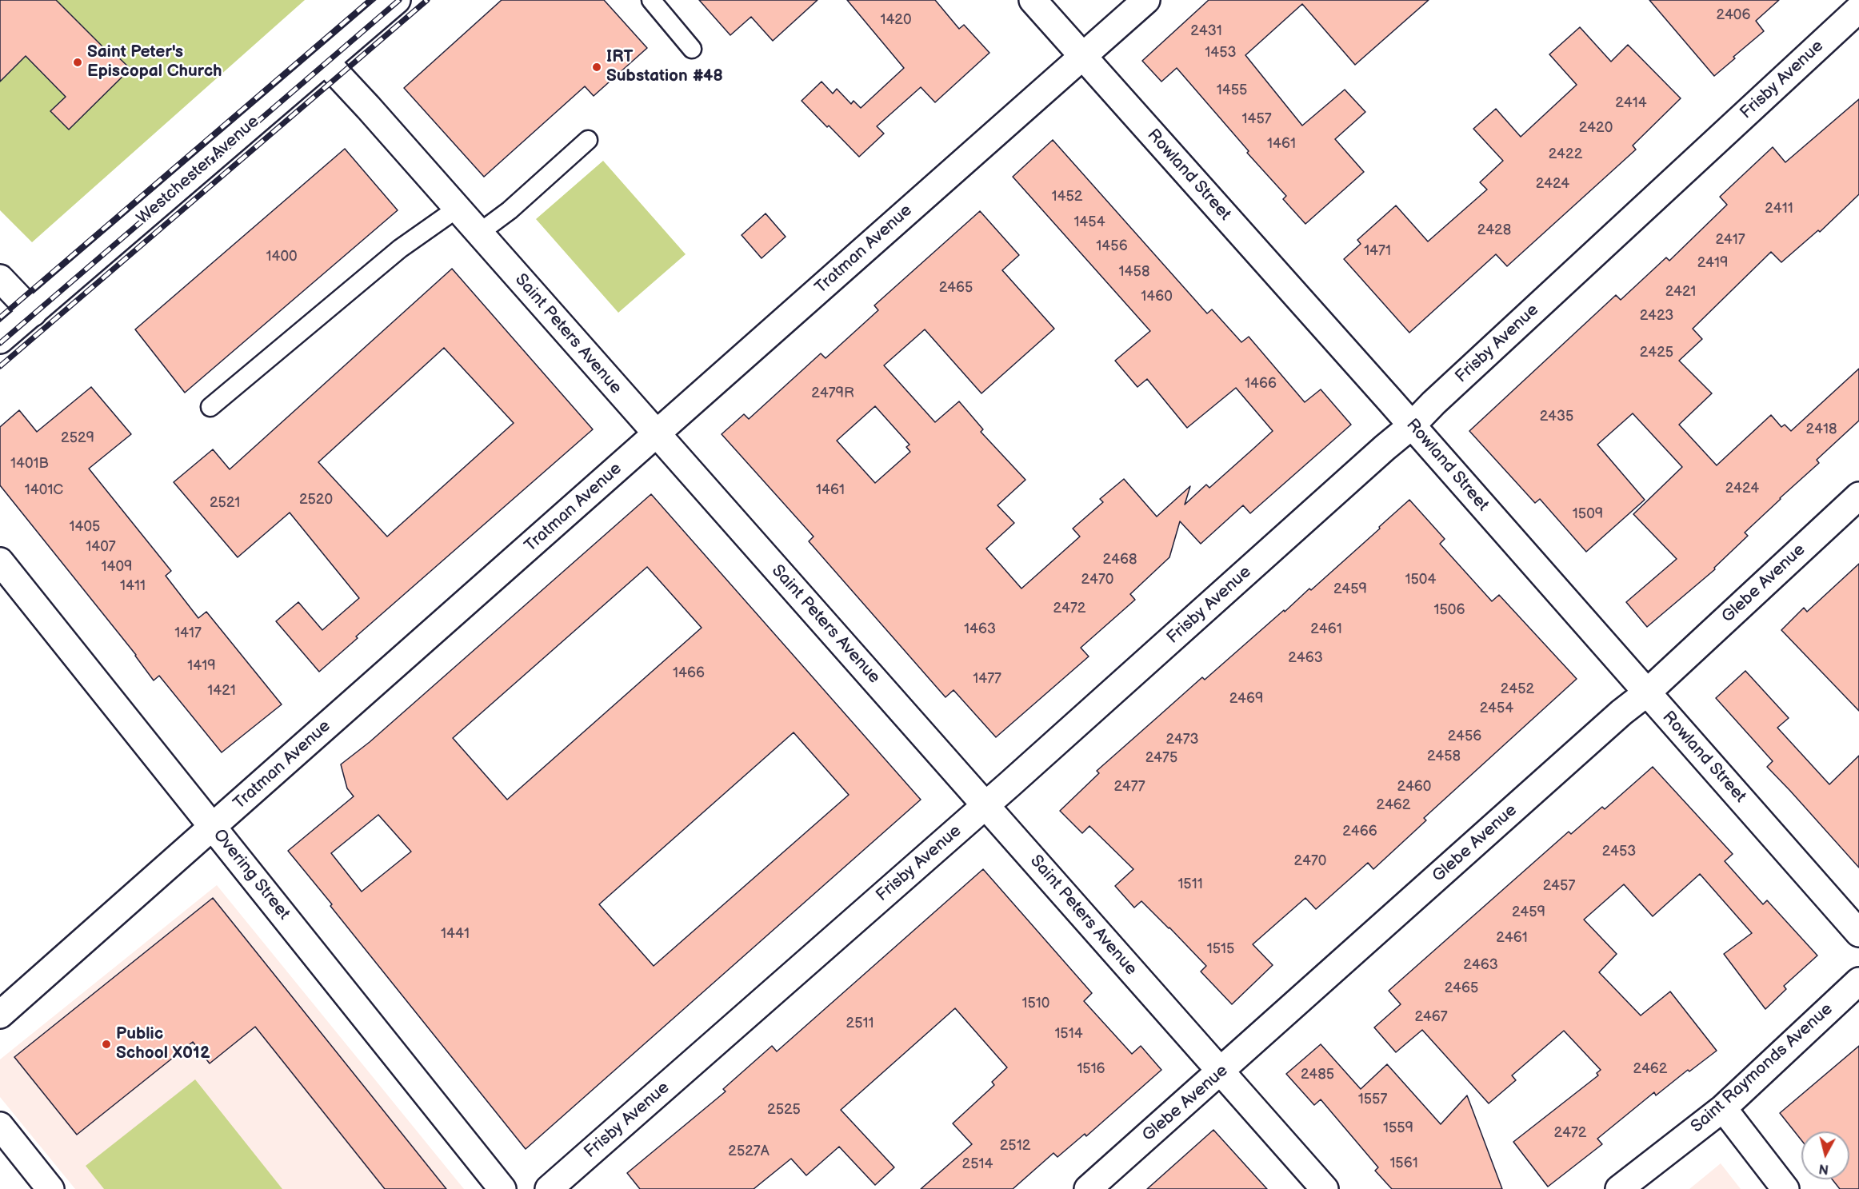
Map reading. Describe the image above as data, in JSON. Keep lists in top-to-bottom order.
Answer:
{
  "streets": {
    "street": [
      "Frisby Avenue",
      "Westchester Avenue",
      "Rowland Street",
      "Tratman Avenue",
      "Saint Peters Avenue",
      "Glebe Avenue",
      "Overing Street",
      "Saint Raymonds Avenue"
    ]
  },
  "crossings": [
    ["Frisby Avenue", "Rowland Street"],
    ["Frisby Avenue", "Saint Peters Avenue"],
    ["Westchester Avenue", "Saint Peters Avenue"],
    ["Rowland Street", "Tratman Avenue"],
    ["Rowland Street", "Glebe Avenue"],
    ["Tratman Avenue", "Saint Peters Avenue"],
    ["Tratman Avenue", "Overing Street"],
    ["Saint Peters Avenue", "Glebe Avenue"]
  ],
  "places": ["Saint Peter's Episcopal Church", "IRT Substation #48", "Public School X012"],
  "house_numbers": [
    "2406",
    "1420",
    "2431",
    "1453",
    "1455",
    "2414",
    "1457",
    "2420",
    "1461",
    "2422",
    "2424",
    "1452",
    "2411",
    "1454",
    "2428",
    "2417",
    "1456",
    "1471",
    "1400",
    "2419",
    "1458",
    "2465",
    "2421",
    "1460",
    "2423",
    "2425",
    "1466",
    "2479R",
    "2435",
    "2418",
    "2529",
    "1401B",
    "2424",
    "1401C",
    "1461",
    "2520",
    "2521",
    "1509",
    "1405",
    "1407",
    "2468",
    "1409",
    "2470",
    "1504",
    "1411",
    "2459",
    "2472",
    "1506",
    "1463",
    "2461",
    "1417",
    "2463",
    "1419",
    "1466",
    "1477",
    "2452",
    "1421",
    "2469",
    "2454",
    "2456",
    "2473",
    "2458",
    "2475",
    "2477",
    "2460",
    "2462",
    "2466",
    "2453",
    "2470",
    "1511",
    "2457",
    "2459",
    "1441",
    "2461",
    "1515",
    "2463",
    "2465",
    "1510",
    "2467",
    "2511",
    "1514",
    "1516",
    "2462",
    "2485",
    "1557",
    "2525",
    "1559",
    "2472",
    "2512",
    "2527A",
    "1561",
    "2514"
  ],
  "north": "bottom"
}
